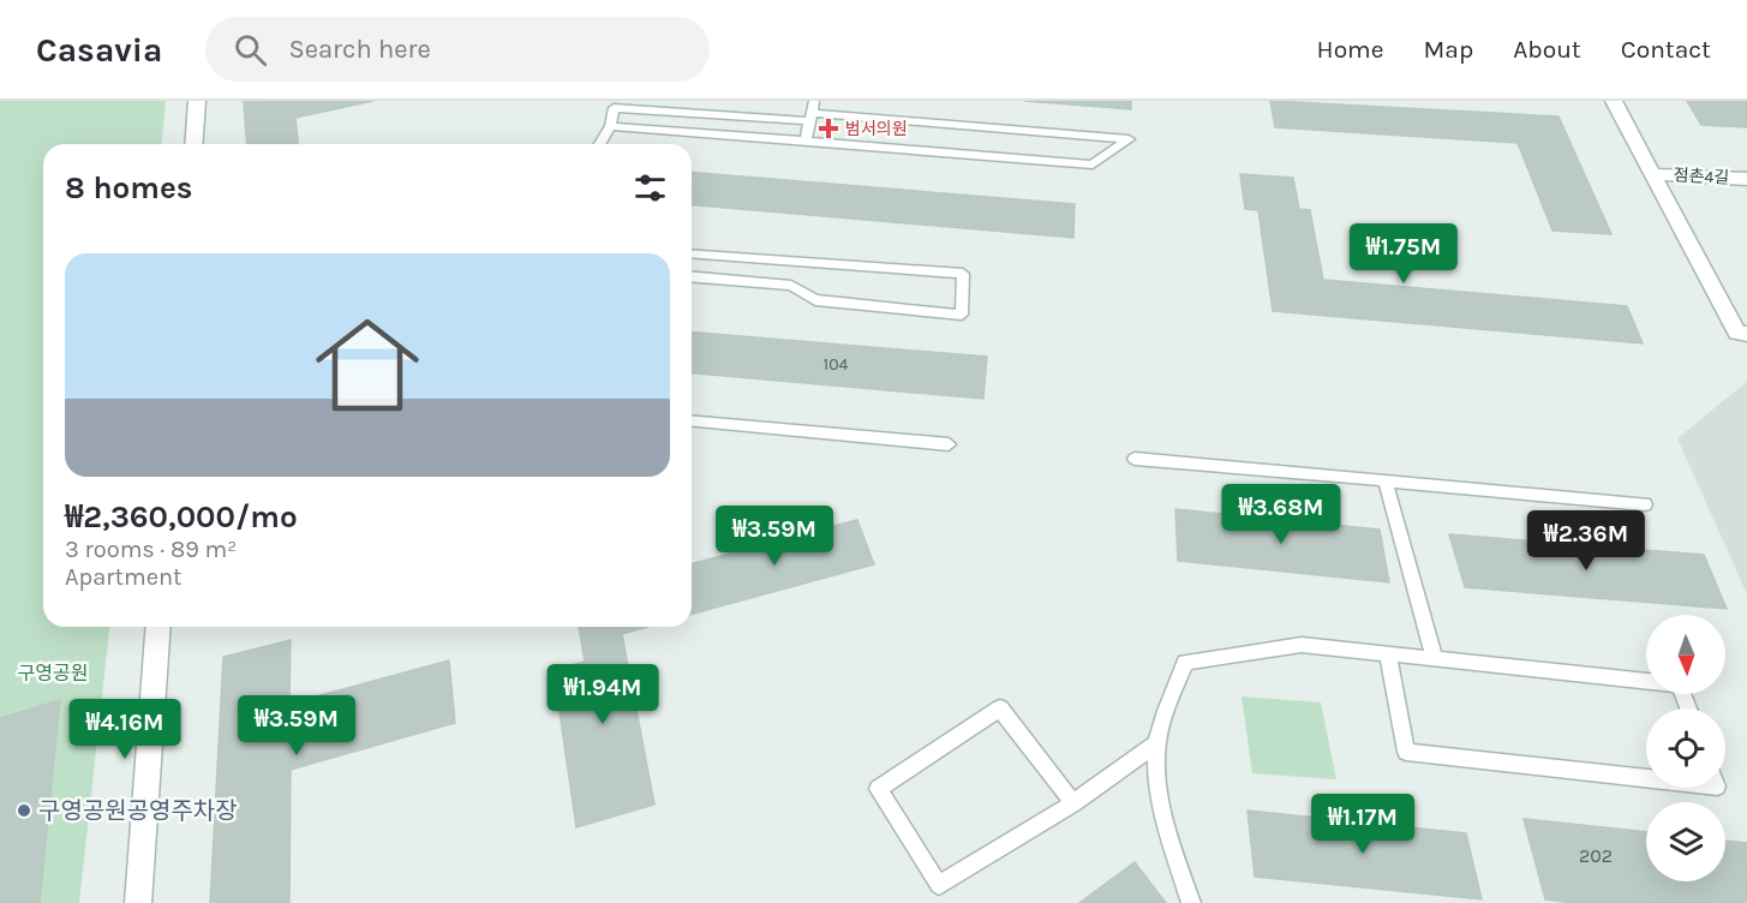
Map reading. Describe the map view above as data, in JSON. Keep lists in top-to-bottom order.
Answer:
{
  "streets": {
    "street": ["점촌4길"]
  },
  "parks": ["구영공원"],
  "places": {
    "health": ["범서의원"],
    "other": ["구영공원공영주차장"]
  },
  "house_numbers": ["104", "202"],
  "north": "bottom",
  "page": {
    "header": "Casavia",
    "search": "Search here",
    "nav": [
      "Home",
      "Map",
      "About",
      "Contact"
    ],
    "heading": "8 homes",
    "price": [
      "₩1.75M",
      "₩3.68M",
      "₩3.59M",
      "₩2.36M",
      "₩1.94M",
      "₩3.59M",
      "₩4.16M",
      "₩1.17M"
    ],
    "list": [
      {
        "name": "₩2,360,000/mo",
        "note": "3 rooms · 89 m² · Apartment"
      }
    ]
  }
}
